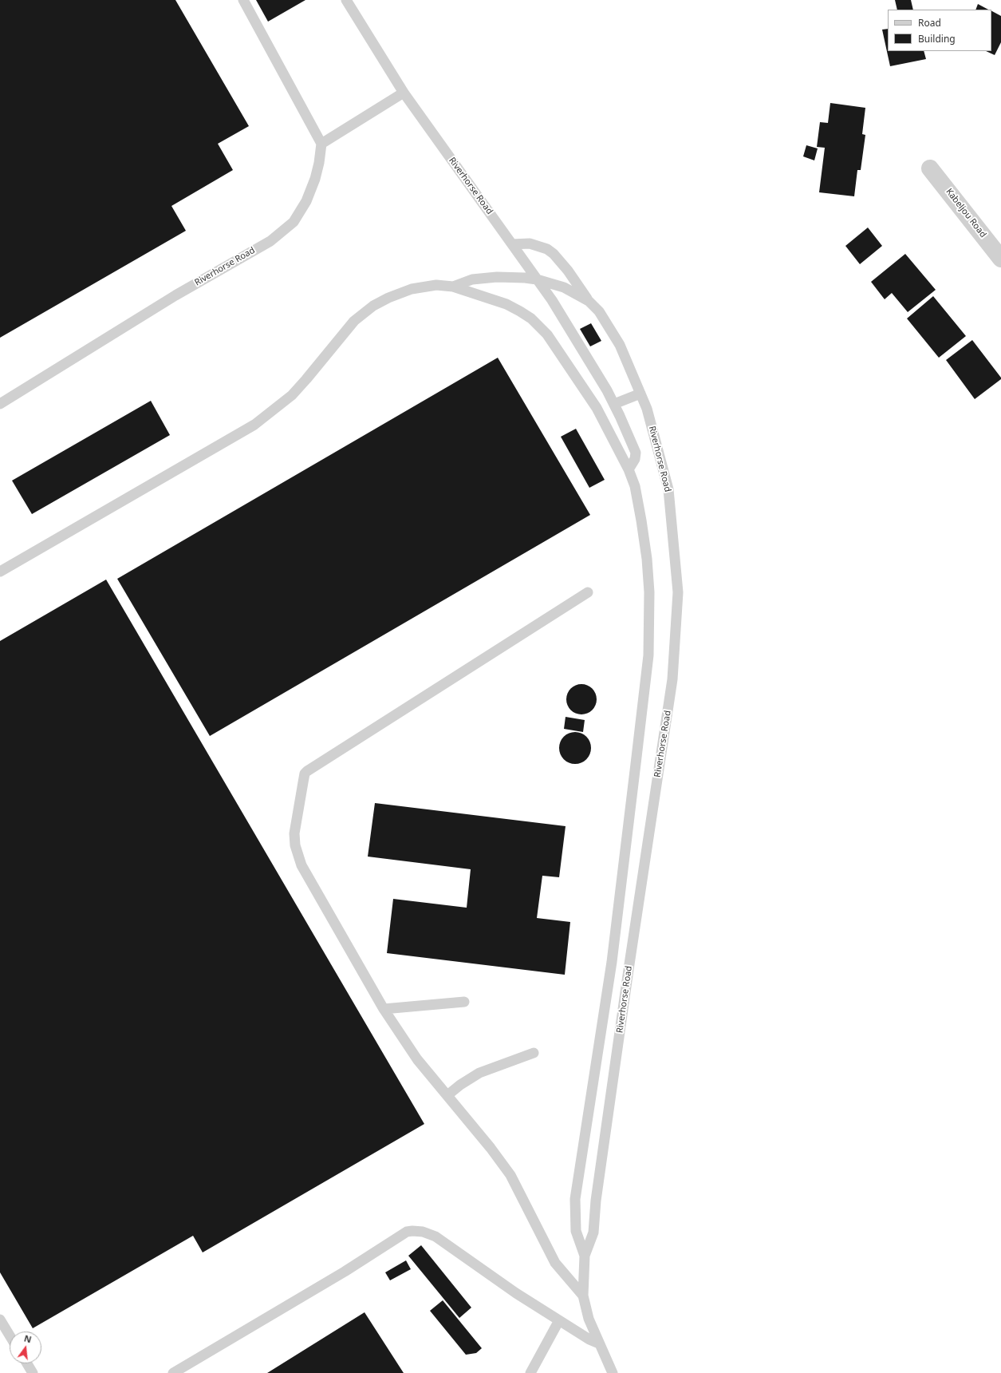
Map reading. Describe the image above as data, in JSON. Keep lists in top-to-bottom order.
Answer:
{
  "streets": {
    "street": ["Kabeljou Road"],
    "lane": ["Riverhorse Road"]
  },
  "legend": ["Road", "Building"],
  "north": "top"
}
